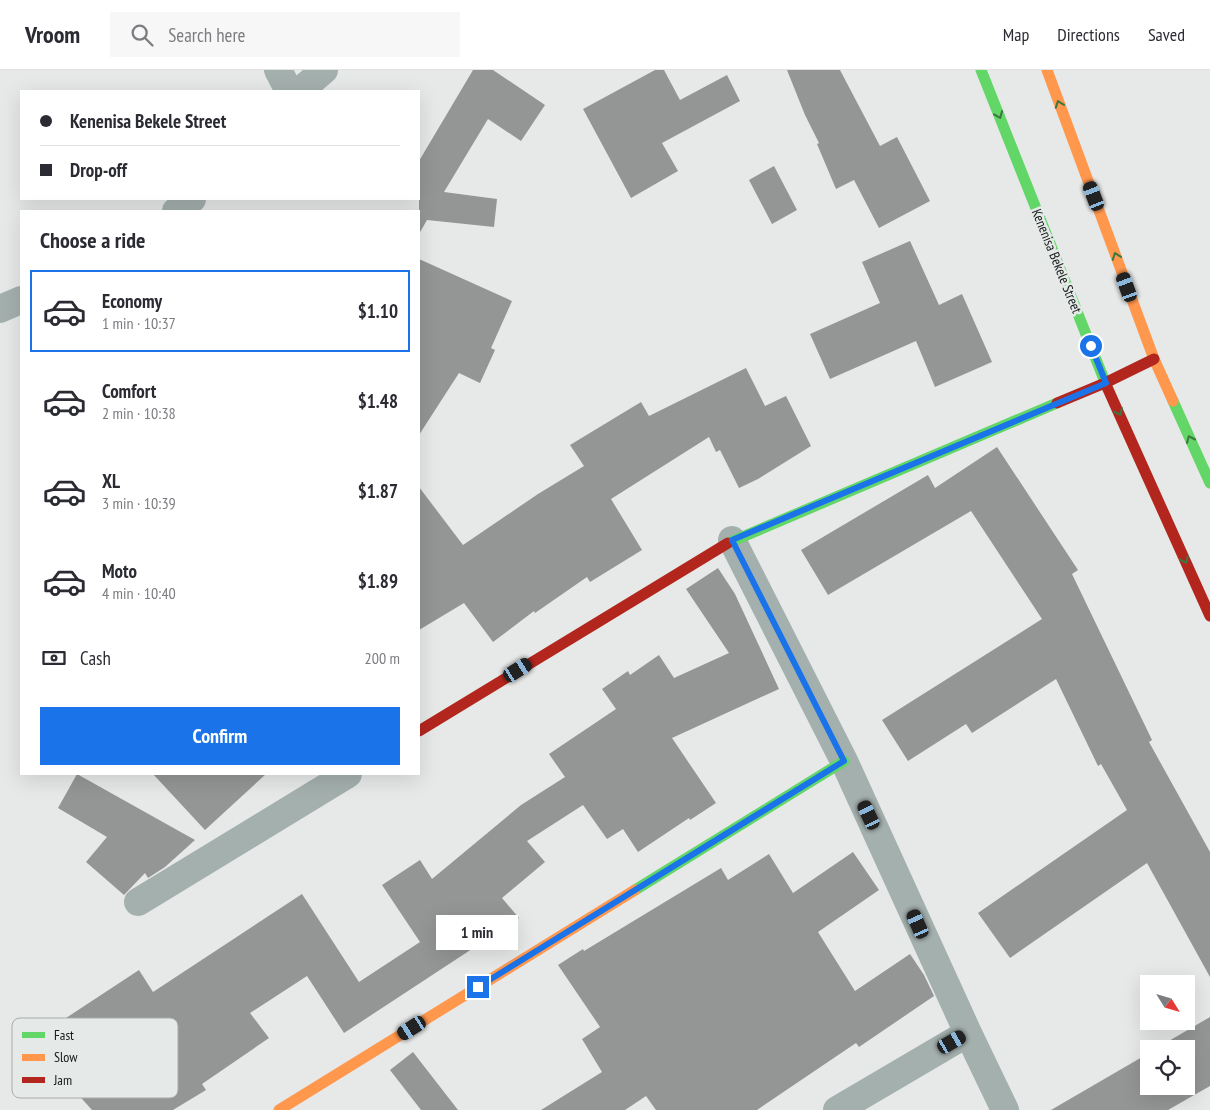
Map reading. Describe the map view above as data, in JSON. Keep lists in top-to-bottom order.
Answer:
{
  "streets": {
    "street": ["Kenenisa Bekele Street"]
  },
  "legend": ["Fast", "Slow", "Jam"],
  "north": "bottom right",
  "page": {
    "header": "Vroom",
    "search": "Search here",
    "nav": ["Map", "Directions", "Saved"],
    "banner": ["Kenenisa Bekele Street", "Drop-off"],
    "heading": "Choose a ride",
    "list": [
      {
        "name": "Economy",
        "note": "1 min · 10:37",
        "value": "$1.10"
      },
      {
        "name": "Comfort",
        "note": "2 min · 10:38",
        "value": "$1.48"
      },
      {
        "name": "XL",
        "note": "3 min · 10:39",
        "value": "$1.87"
      },
      {
        "name": "Moto",
        "note": "4 min · 10:40",
        "value": "$1.89"
      }
    ],
    "pay": ["Cash", "200 m"],
    "buttons": "Confirm",
    "bubble": "1 min"
  }
}
